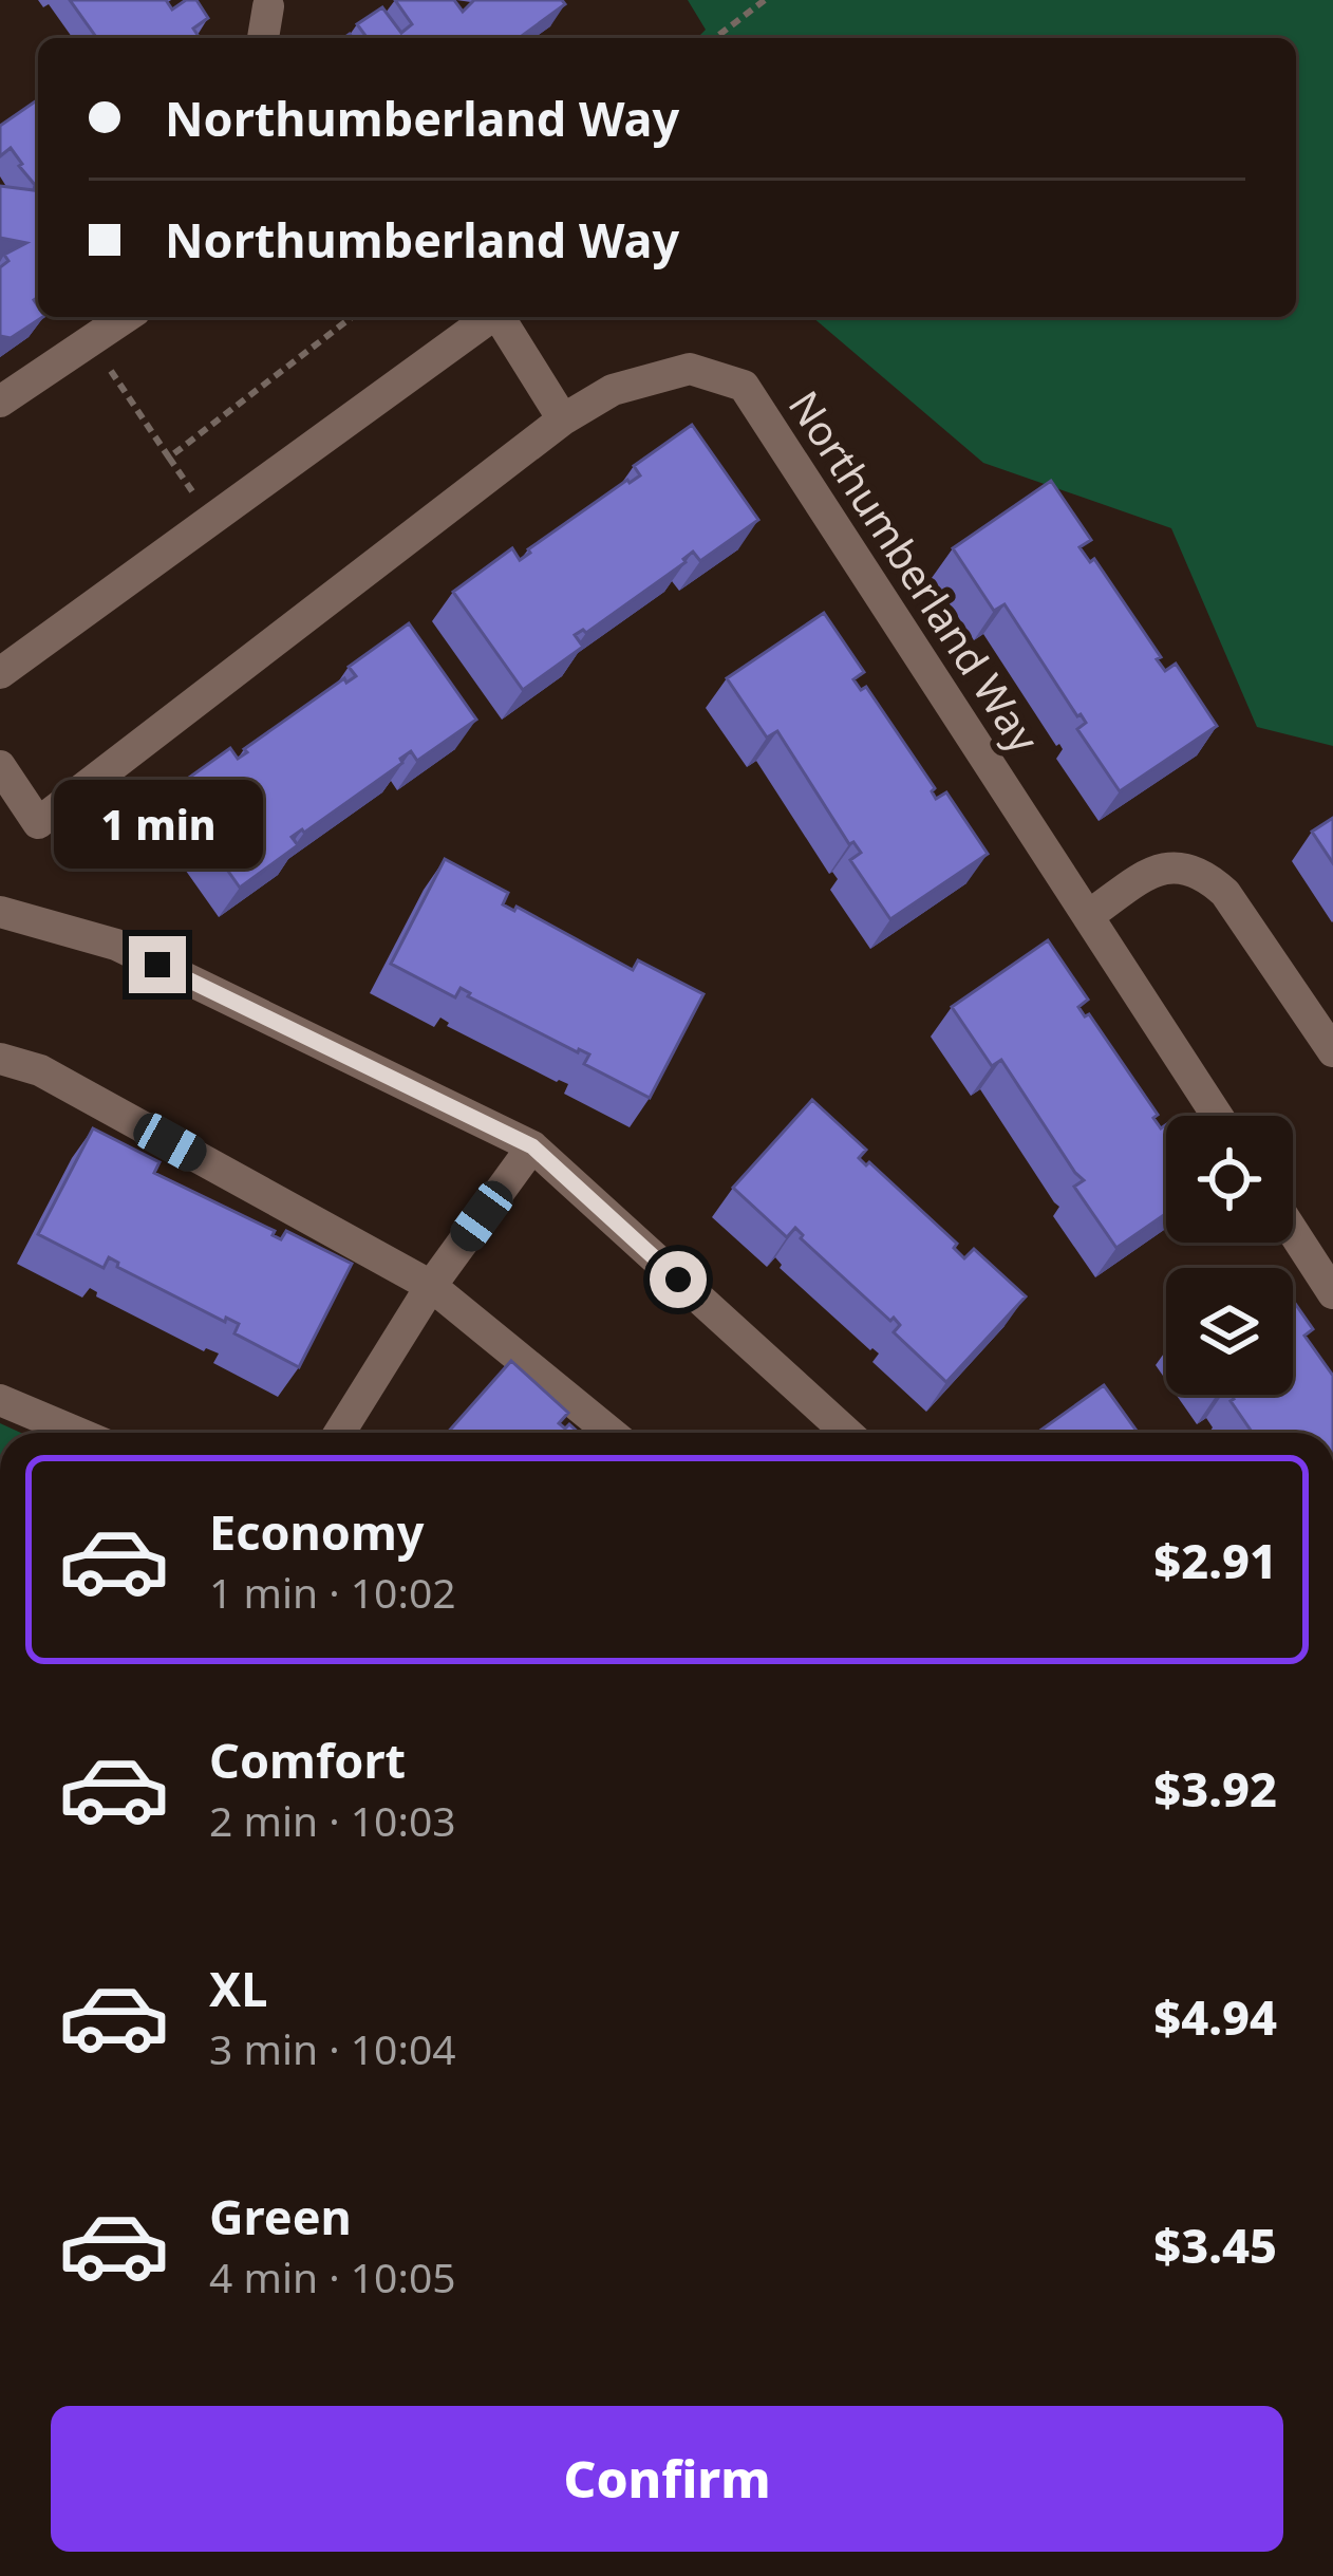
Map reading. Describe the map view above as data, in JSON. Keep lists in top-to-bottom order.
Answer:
{
  "streets": {
    "street": ["Northumberland Way"]
  },
  "page": {
    "banner": ["Northumberland Way", "Northumberland Way"],
    "bubble": "1 min",
    "list": [
      {
        "name": "Economy",
        "note": "1 min · 10:02",
        "value": "$2.91"
      },
      {
        "name": "Comfort",
        "note": "2 min · 10:03",
        "value": "$3.92"
      },
      {
        "name": "XL",
        "note": "3 min · 10:04",
        "value": "$4.94"
      },
      {
        "name": "Green",
        "note": "4 min · 10:05",
        "value": "$3.45"
      }
    ],
    "buttons": "Confirm"
  }
}
